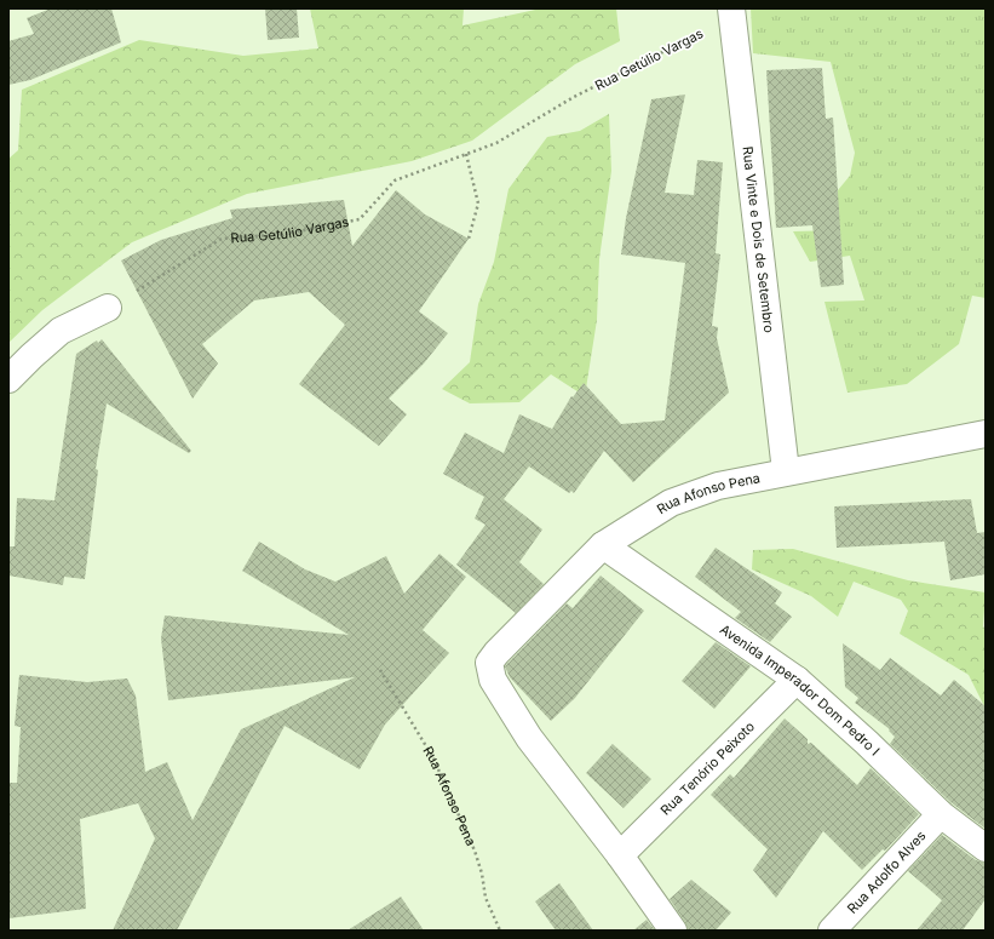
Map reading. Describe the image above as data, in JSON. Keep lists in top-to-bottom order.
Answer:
{
  "streets": {
    "street": [
      "Rua Vinte e Dois de Setembro",
      "Rua Afonso Pena",
      "Avenida Imperador Dom Pedro I",
      "Rua Tenório Peixoto",
      "Rua Adolfo Alves"
    ],
    "path": ["Rua Getúlio Vargas"]
  },
  "crossings": [
    ["Rua Getúlio Vargas", "Rua Vinte e Dois de Setembro"],
    ["Rua Vinte e Dois de Setembro", "Rua Afonso Pena"],
    ["Rua Afonso Pena", "Avenida Imperador Dom Pedro I"],
    ["Rua Afonso Pena", "Rua Tenório Peixoto"],
    ["Avenida Imperador Dom Pedro I", "Rua Tenório Peixoto"],
    ["Avenida Imperador Dom Pedro I", "Rua Adolfo Alves"]
  ]
}
